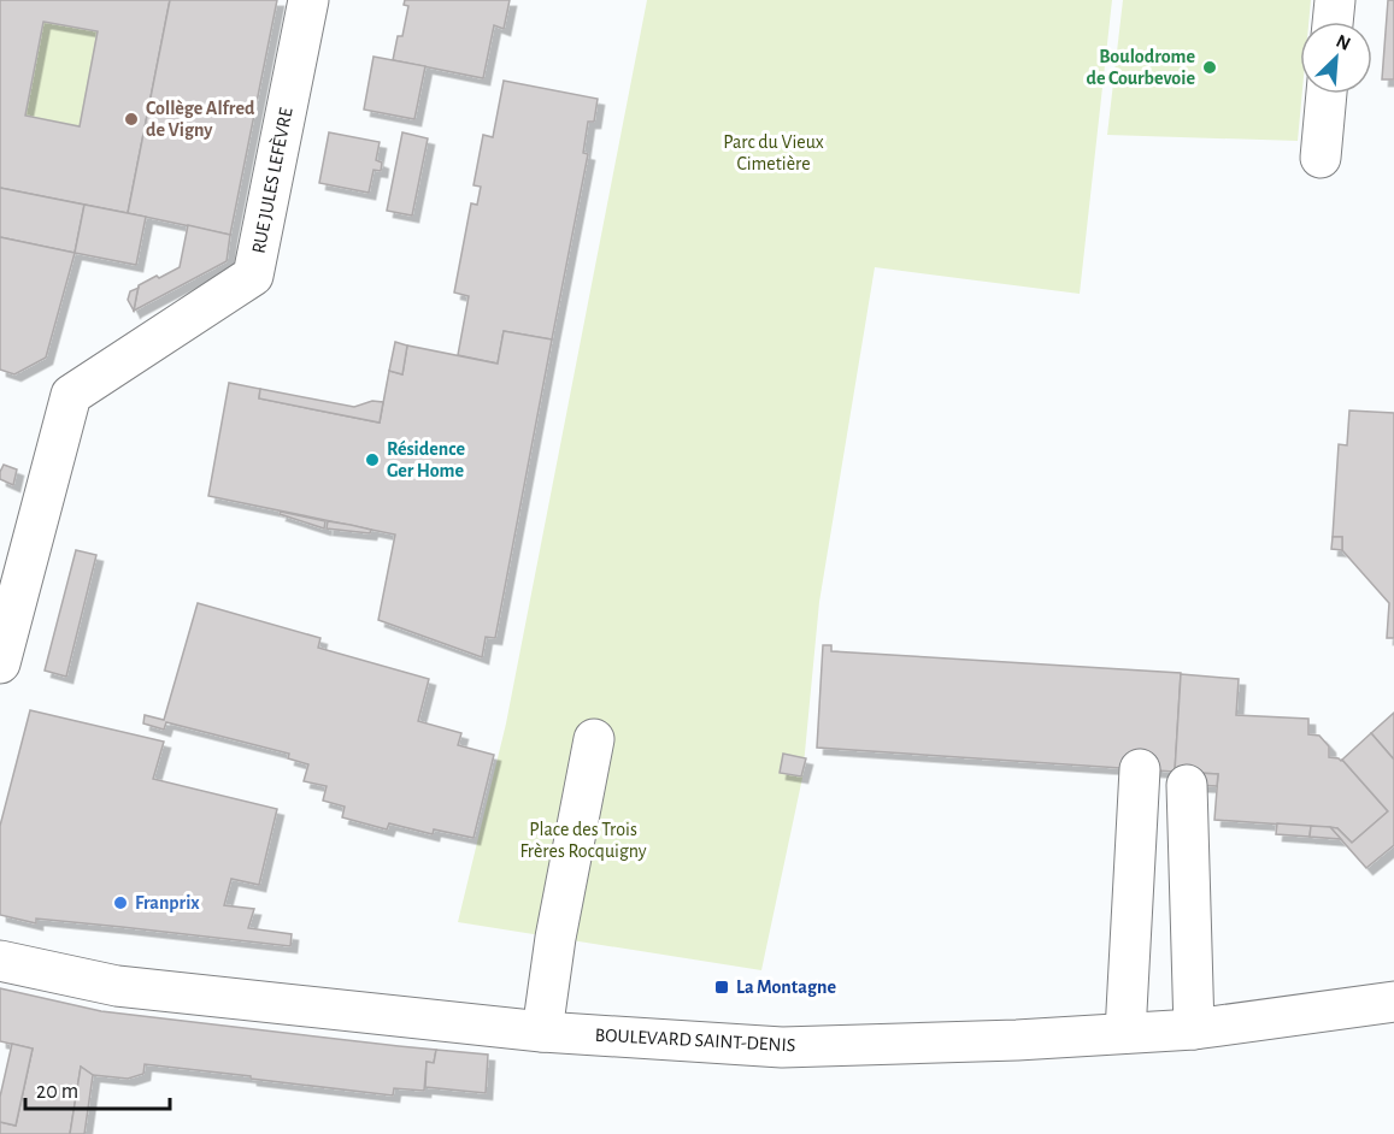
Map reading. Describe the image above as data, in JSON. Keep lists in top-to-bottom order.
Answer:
{
  "streets": {
    "main road": ["RUE JULES LEFÈVRE", "BOULEVARD SAINT-DENIS"]
  },
  "parks": ["Parc du Vieux Cimetière", "Place des Trois Frères Rocquigny"],
  "places": {
    "other": [
      "Boulodrome de Courbevoie",
      "Collège Alfred de Vigny",
      "Résidence Ger Home",
      "Franprix"
    ],
    "transit": ["La Montagne"]
  },
  "scale_bar": "20 m",
  "north": "top right"
}
